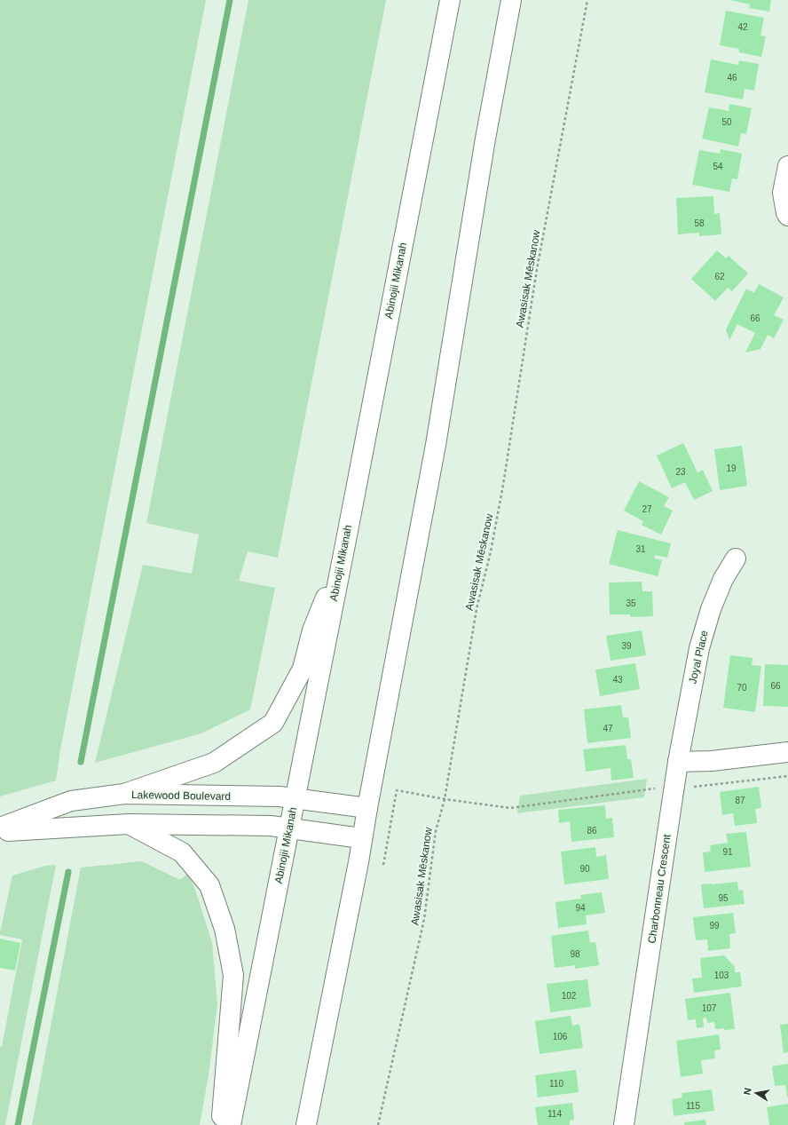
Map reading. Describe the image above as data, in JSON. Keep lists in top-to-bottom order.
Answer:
{
  "streets": {
    "main road": [
      "Abinojii Mikanah",
      "Joyal Place",
      "Lakewood Boulevard",
      "Charbonneau Crescent"
    ],
    "path": ["Awasisak Mēskanow"]
  },
  "crossings": [
    ["Abinojii Mikanah", "Lakewood Boulevard"],
    ["Joyal Place", "Charbonneau Crescent"]
  ],
  "house_numbers": [
    "42",
    "46",
    "50",
    "54",
    "58",
    "62",
    "66",
    "19",
    "23",
    "27",
    "31",
    "35",
    "39",
    "43",
    "66",
    "70",
    "47",
    "87",
    "86",
    "91",
    "90",
    "95",
    "94",
    "99",
    "98",
    "103",
    "102",
    "107",
    "106",
    "110",
    "115",
    "114"
  ],
  "north": "left"
}
